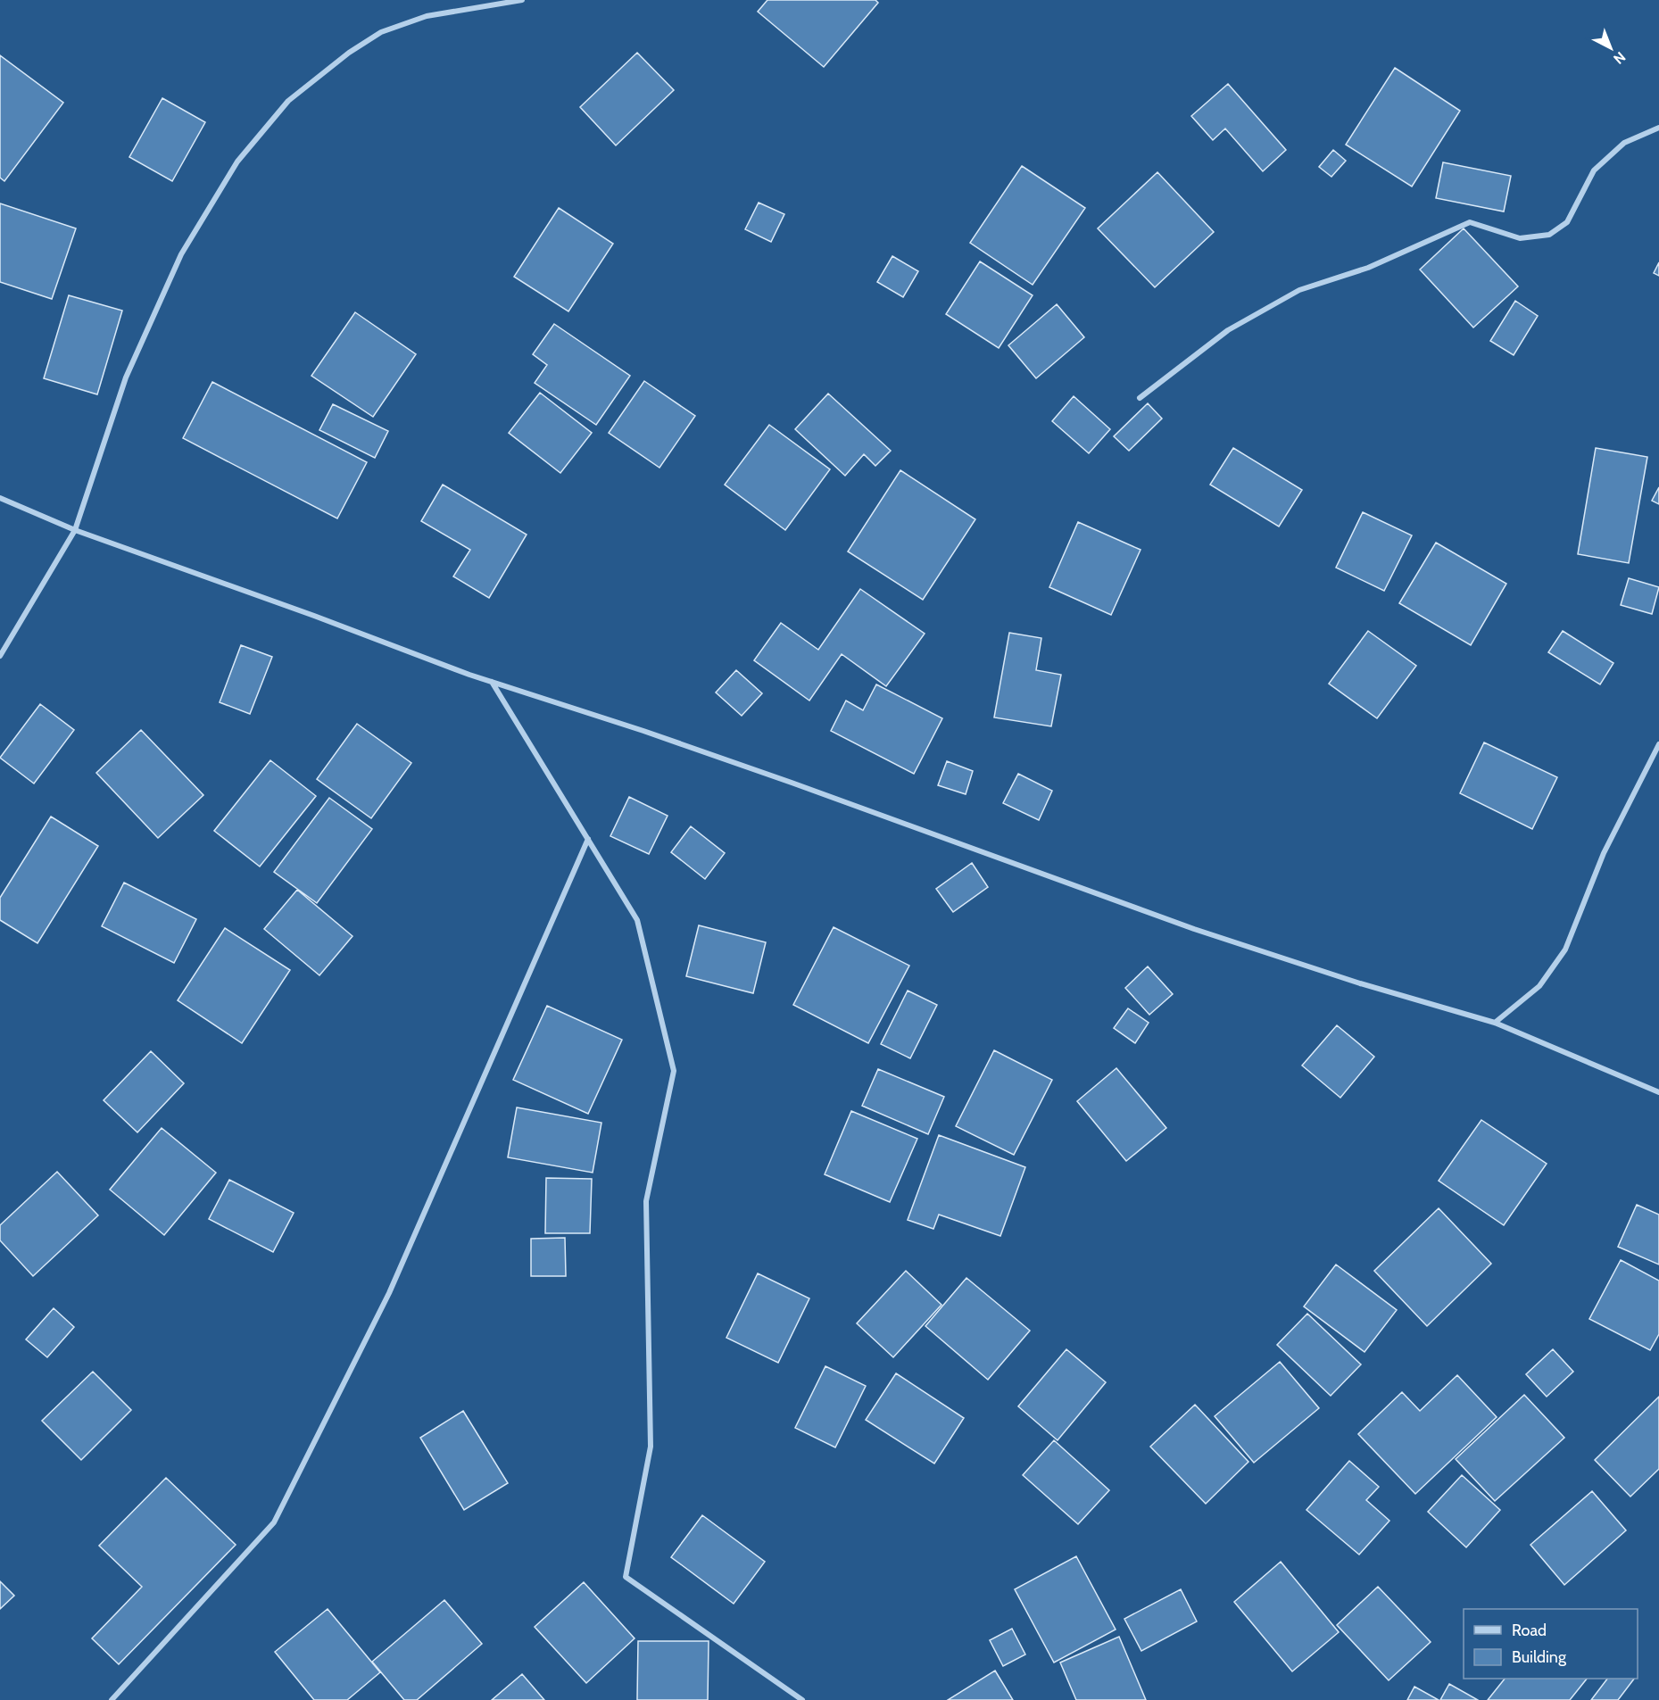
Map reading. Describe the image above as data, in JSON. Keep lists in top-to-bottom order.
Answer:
{
  "legend": ["Road", "Building"],
  "north": "bottom right"
}
